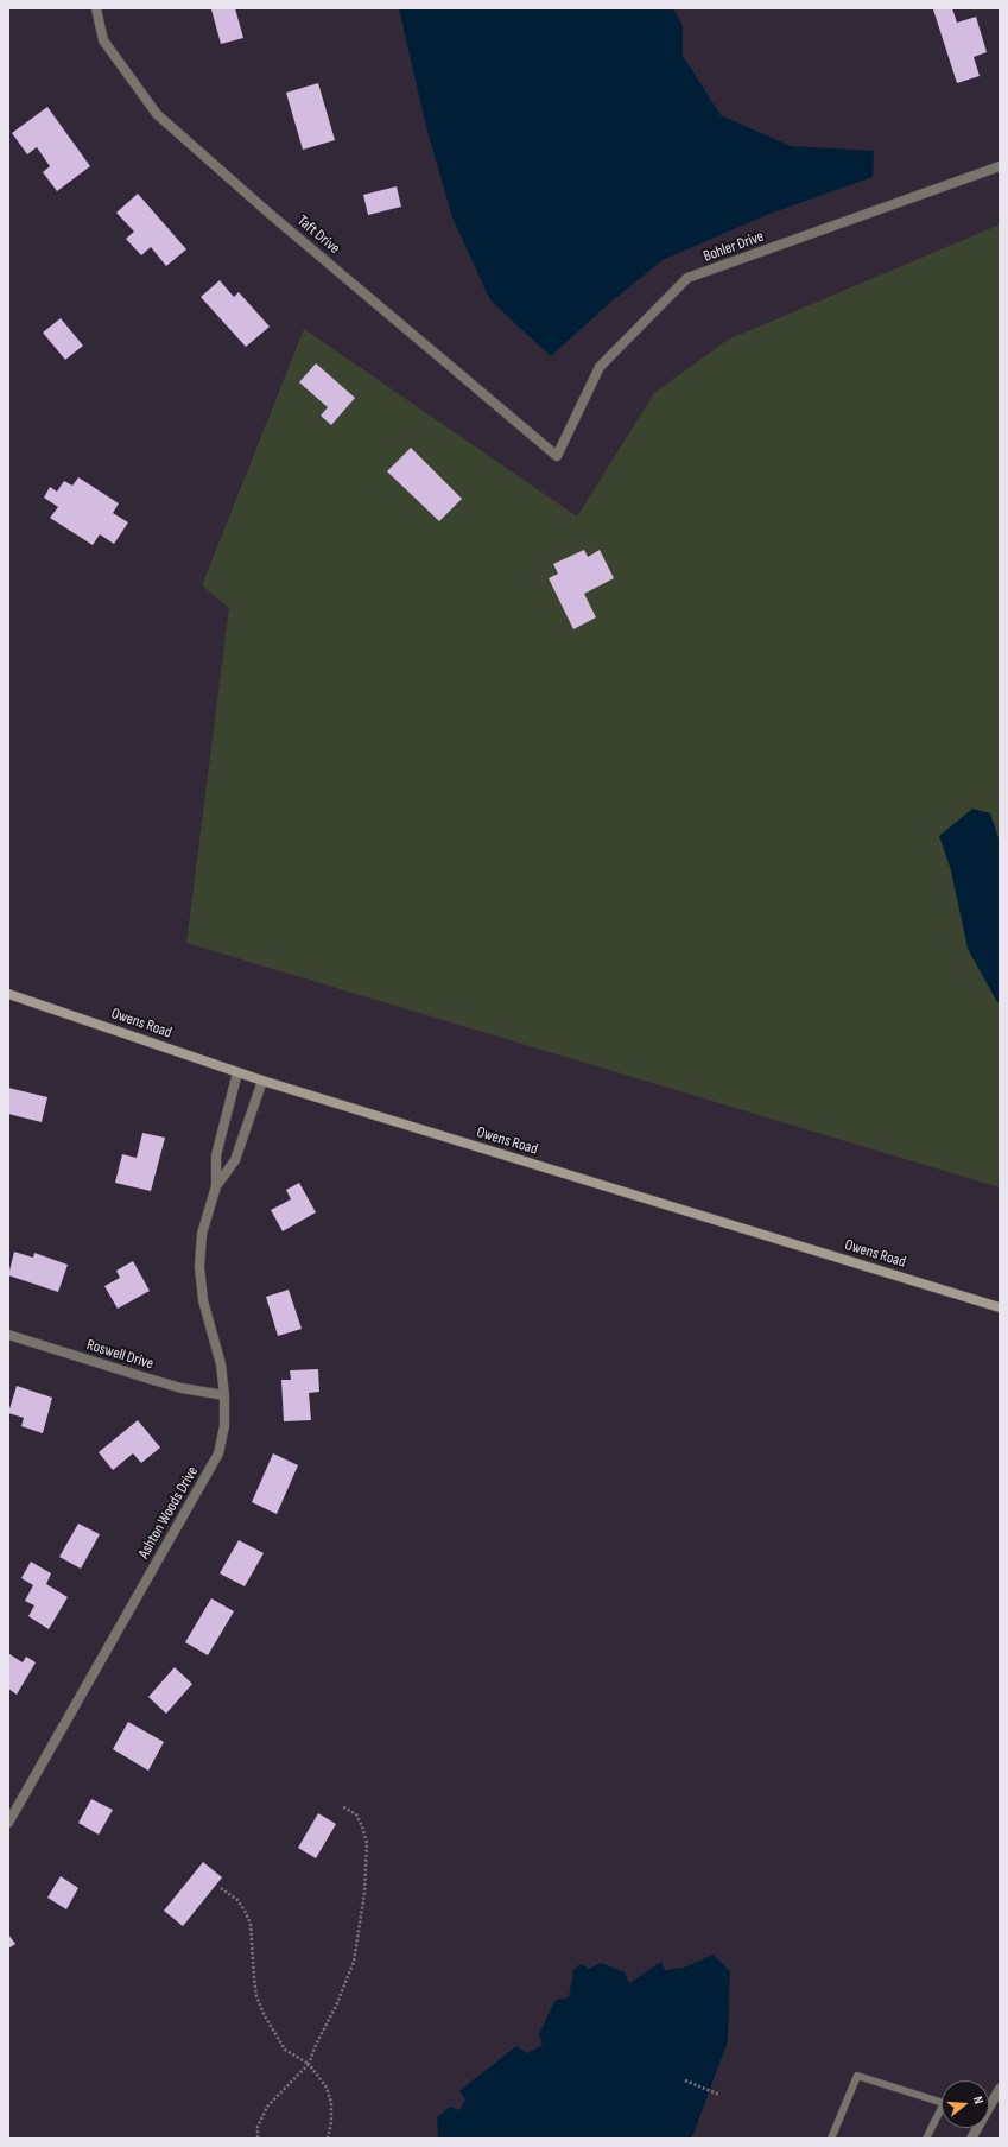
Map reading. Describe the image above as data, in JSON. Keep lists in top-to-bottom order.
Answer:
{
  "streets": {
    "street": [
      "Taft Drive",
      "Bohler Drive",
      "Owens Road",
      "Roswell Drive",
      "Ashton Woods Drive"
    ]
  },
  "crossings": [
    ["Taft Drive", "Bohler Drive"],
    ["Owens Road", "Ashton Woods Drive"],
    ["Roswell Drive", "Ashton Woods Drive"]
  ],
  "north": "right"
}
